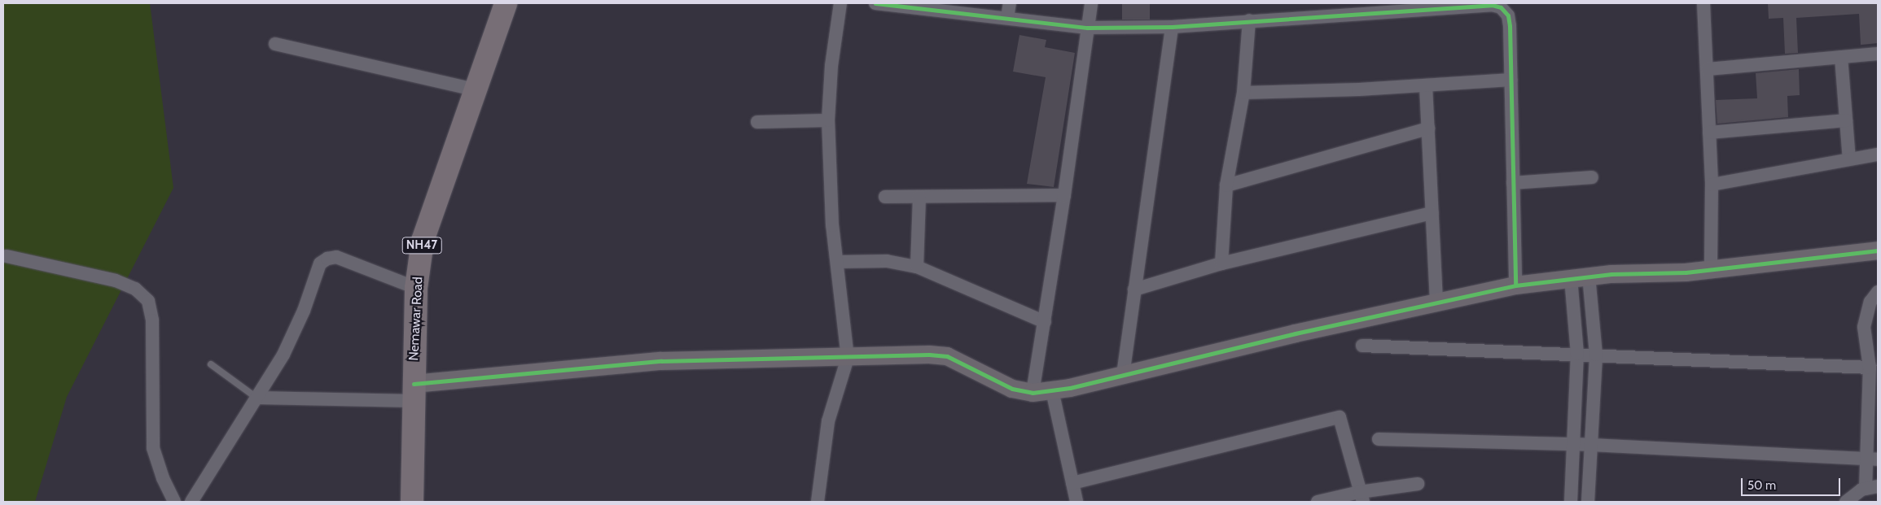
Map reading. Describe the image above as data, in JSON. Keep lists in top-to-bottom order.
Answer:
{
  "streets": {
    "highway": ["NH47", "Nemawar Road"]
  },
  "scale_bar": "50 m"
}
